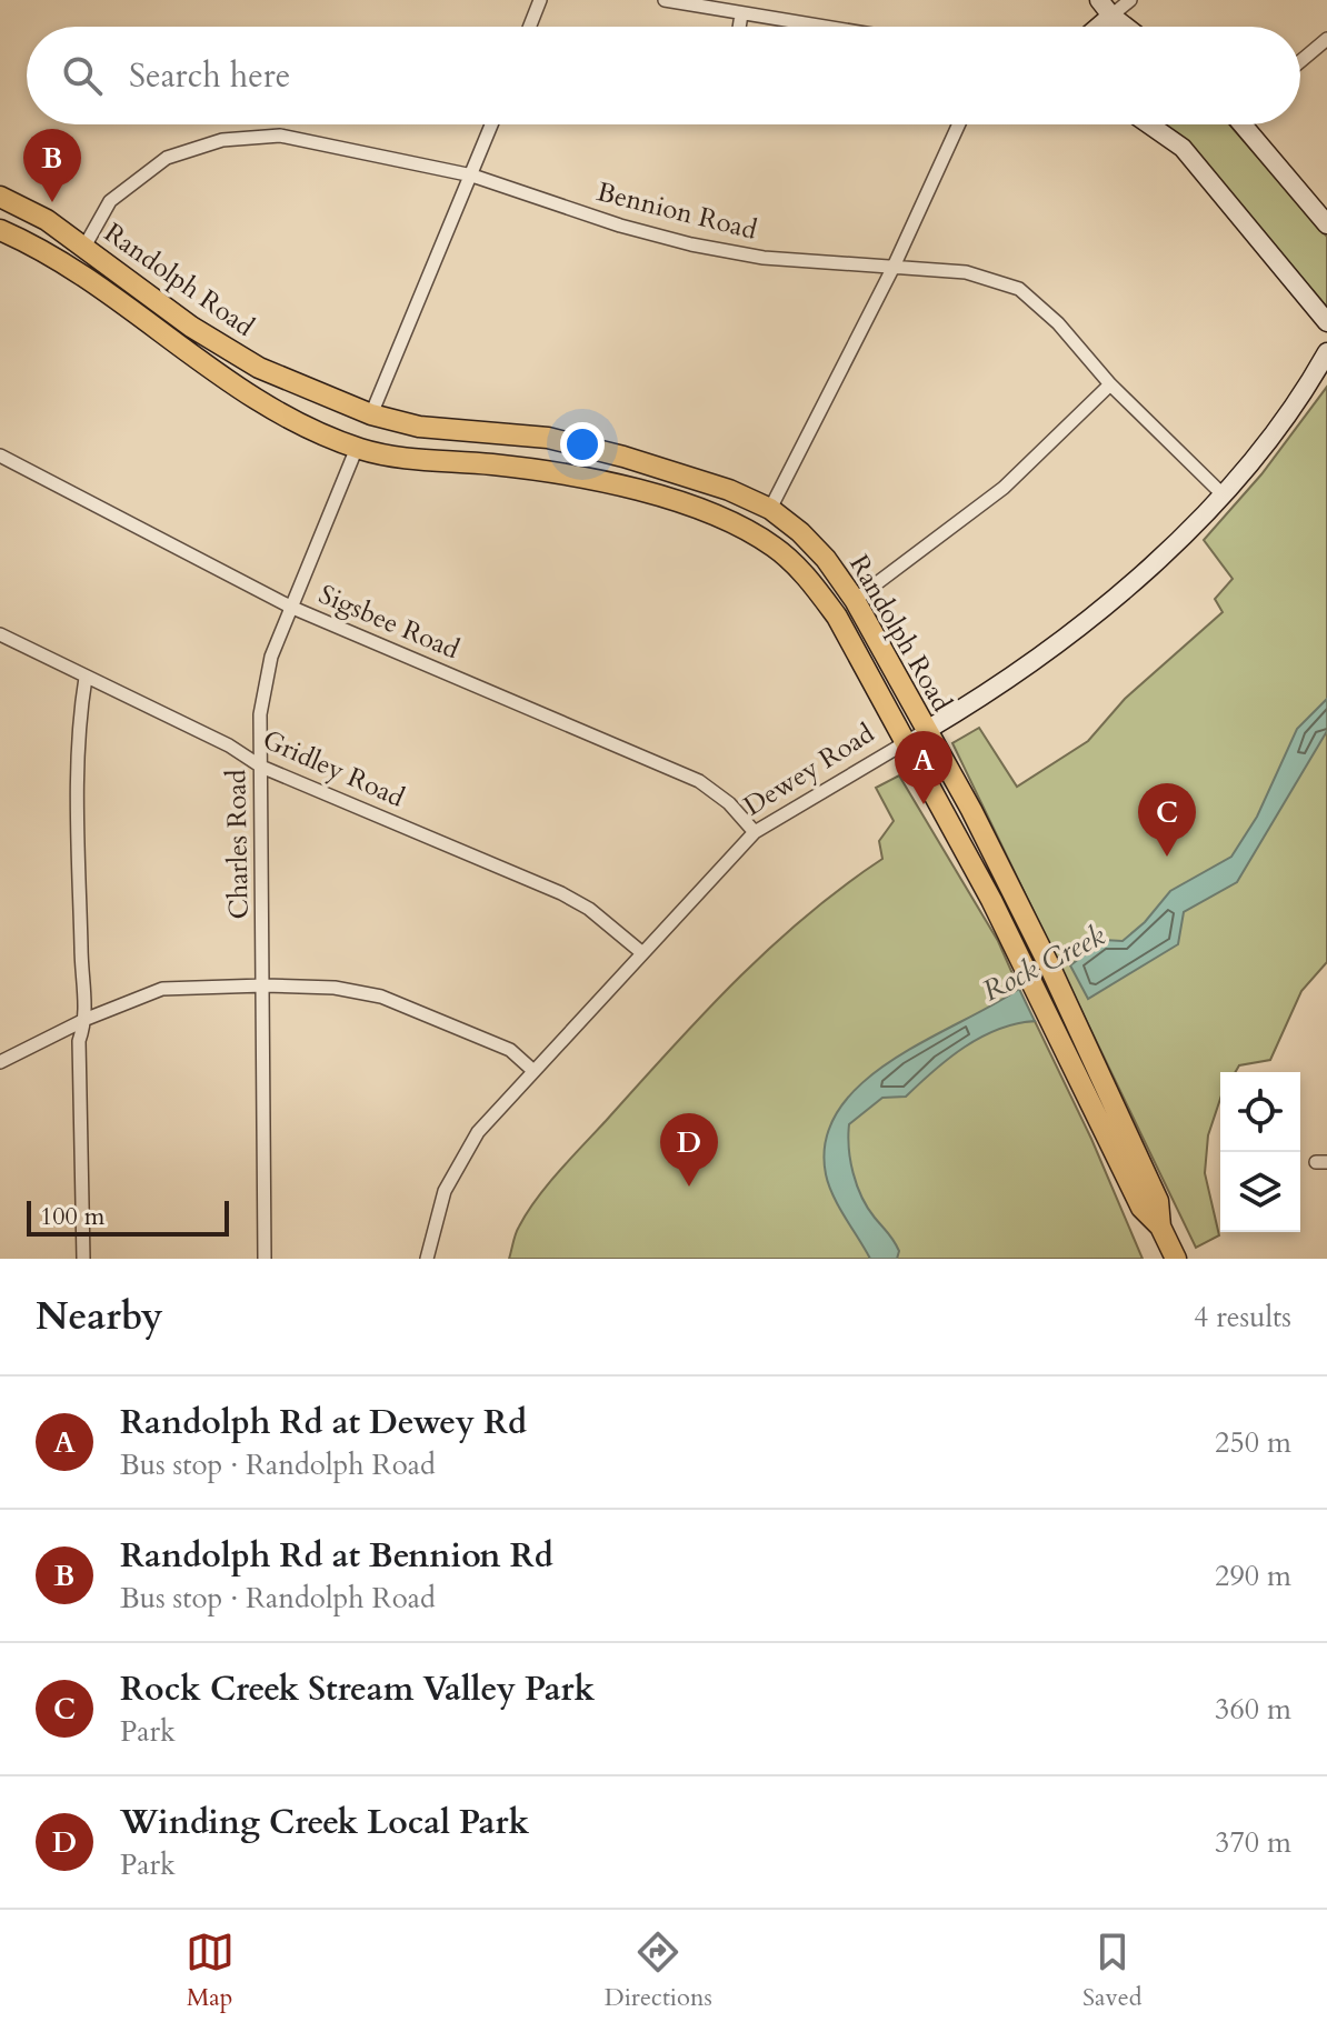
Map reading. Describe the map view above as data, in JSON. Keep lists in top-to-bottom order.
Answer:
{
  "streets": {
    "main road": ["Randolph Road"],
    "street": [
      "Bennion Road",
      "Sigsbee Road",
      "Gridley Road",
      "Dewey Road",
      "Charles Road"
    ]
  },
  "crossings": [
    ["Bennion Road", "Randolph Road"],
    ["Bennion Road", "Dewey Road"],
    ["Randolph Road", "Dewey Road"],
    ["Randolph Road", "Charles Road"],
    ["Sigsbee Road", "Dewey Road"],
    ["Sigsbee Road", "Charles Road"],
    ["Gridley Road", "Dewey Road"],
    ["Gridley Road", "Charles Road"]
  ],
  "water": ["Rock Creek"],
  "scale_bar": "100 m",
  "page": {
    "search": "Search here",
    "pins": [
      "B",
      "A",
      "C",
      "D"
    ],
    "scale": "100 m",
    "heading": ["Nearby", "4 results"],
    "list": [
      {
        "mark": "A",
        "name": "Randolph Rd at Dewey Rd",
        "note": "Bus stop · Randolph Road",
        "value": "250 m"
      },
      {
        "mark": "B",
        "name": "Randolph Rd at Bennion Rd",
        "note": "Bus stop · Randolph Road",
        "value": "290 m"
      },
      {
        "mark": "C",
        "name": "Rock Creek Stream Valley Park",
        "note": "Park",
        "value": "360 m"
      },
      {
        "mark": "D",
        "name": "Winding Creek Local Park",
        "note": "Park",
        "value": "370 m"
      }
    ],
    "nav": ["Map", "Directions", "Saved"]
  }
}
